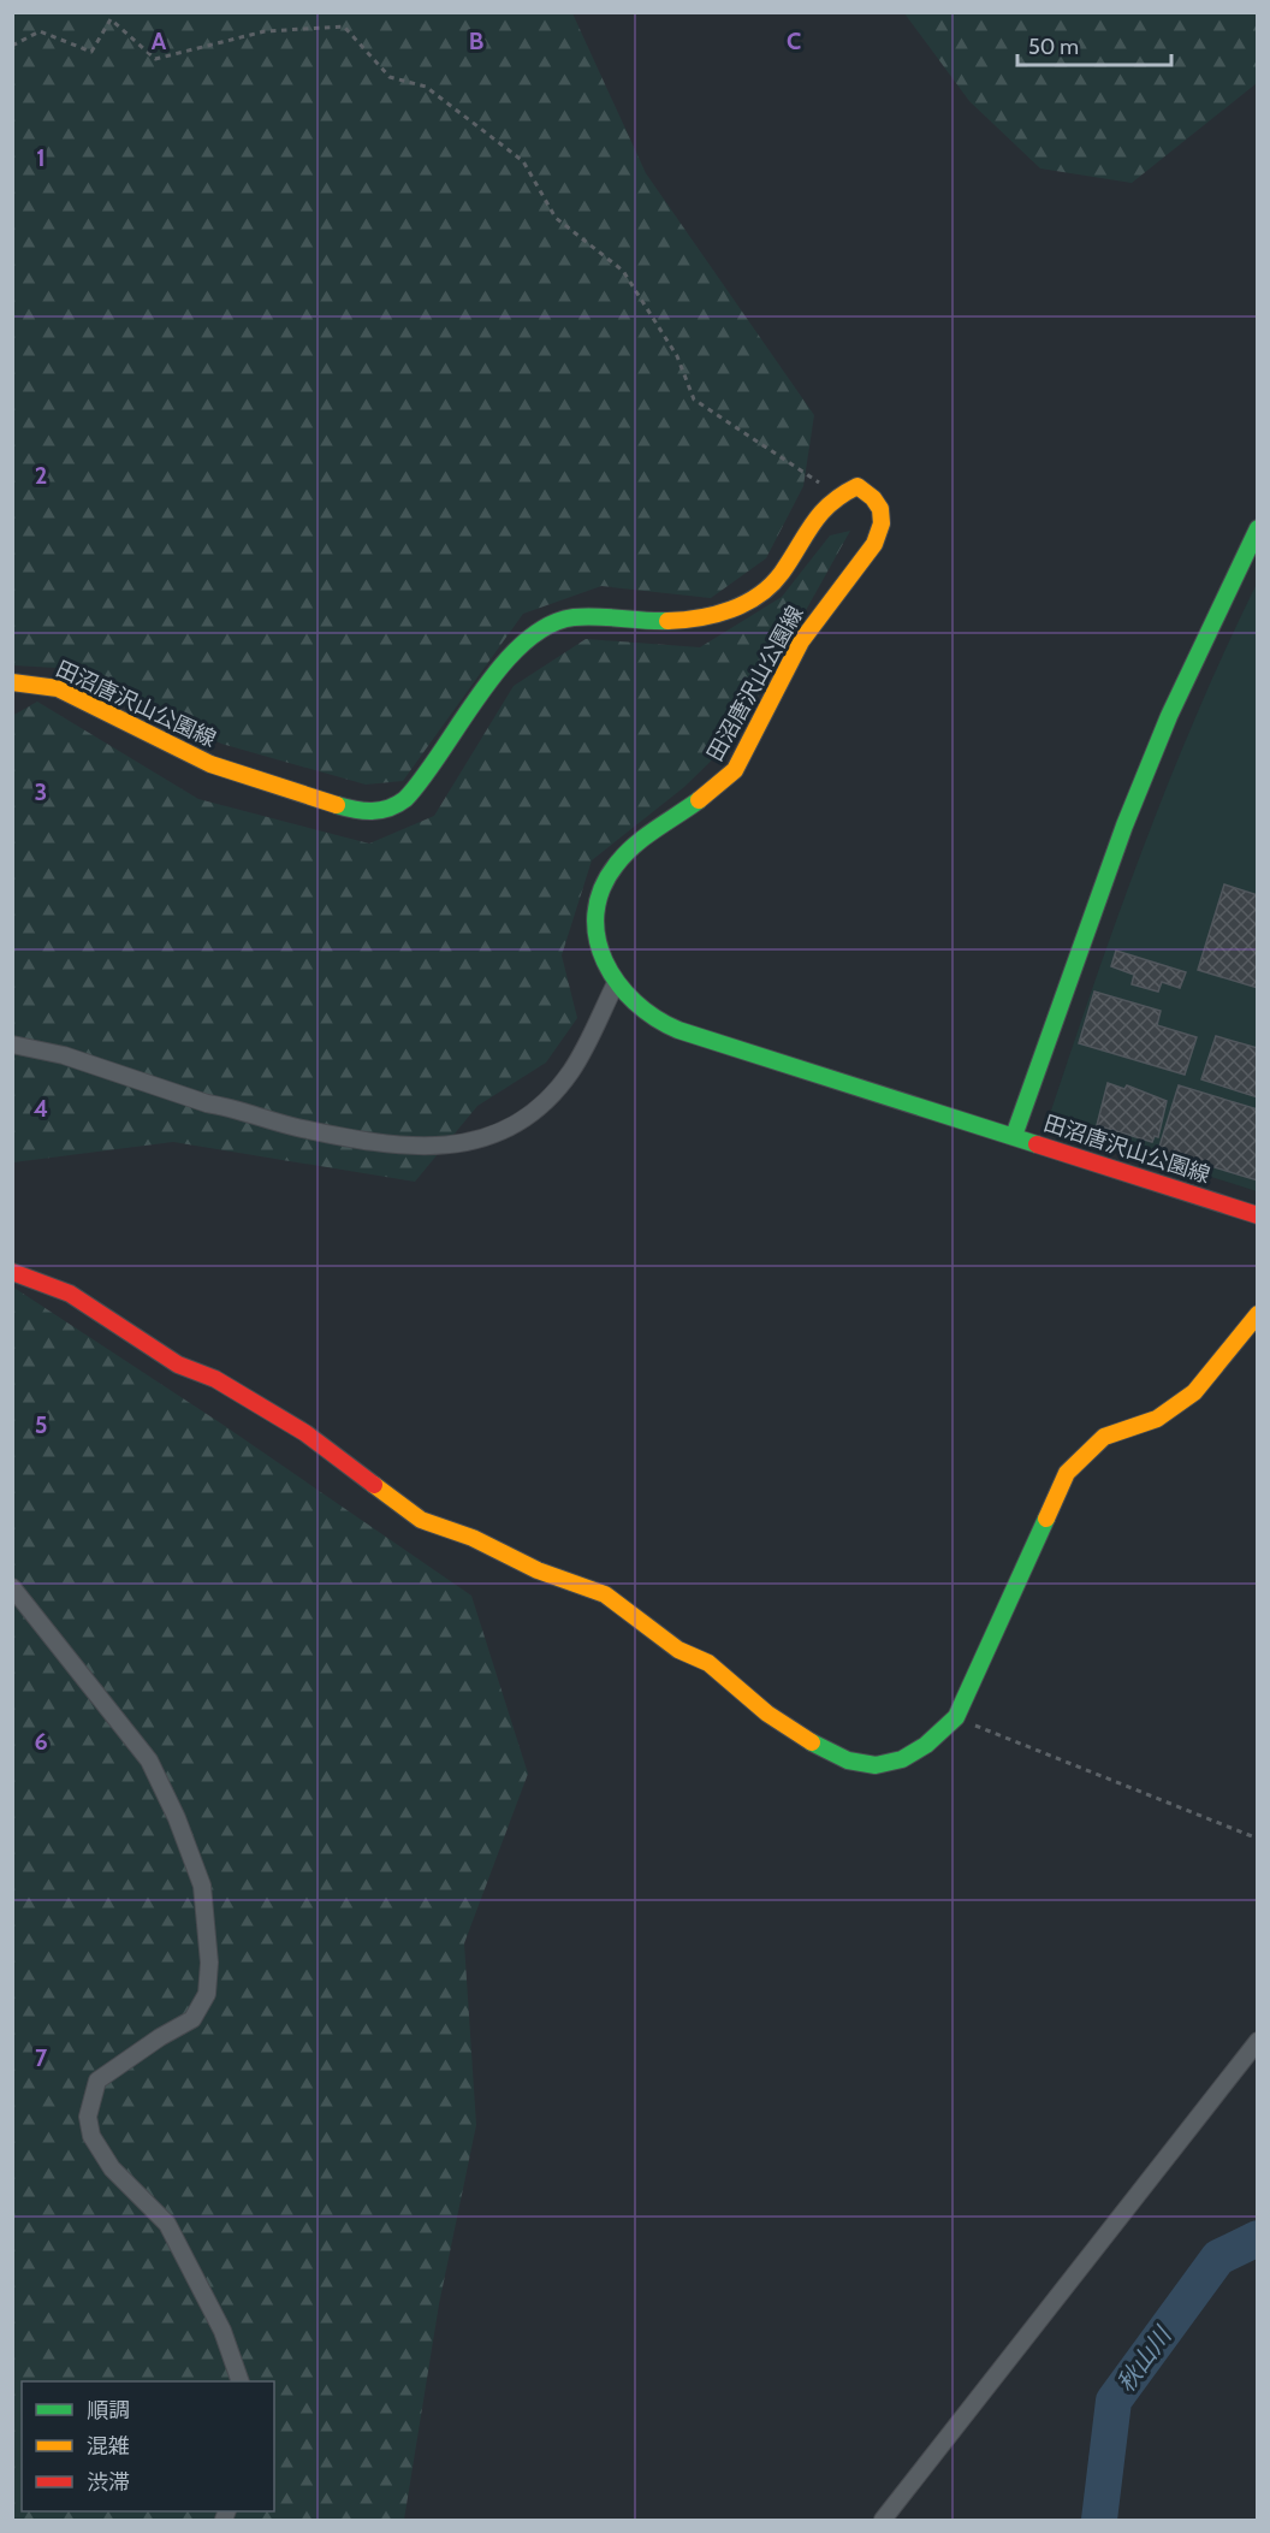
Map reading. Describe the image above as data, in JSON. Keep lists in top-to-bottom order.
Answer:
{
  "streets": {
    "main road": ["田沼唐沢山公園線"]
  },
  "water": ["秋山川"],
  "legend": ["順調", "混雑", "渋滞"],
  "scale_bar": "50 m",
  "grid": {
    "columns": ["A", "B", "C"],
    "rows": [
      "1",
      "2",
      "3",
      "4",
      "5",
      "6",
      "7"
    ]
  }
}
